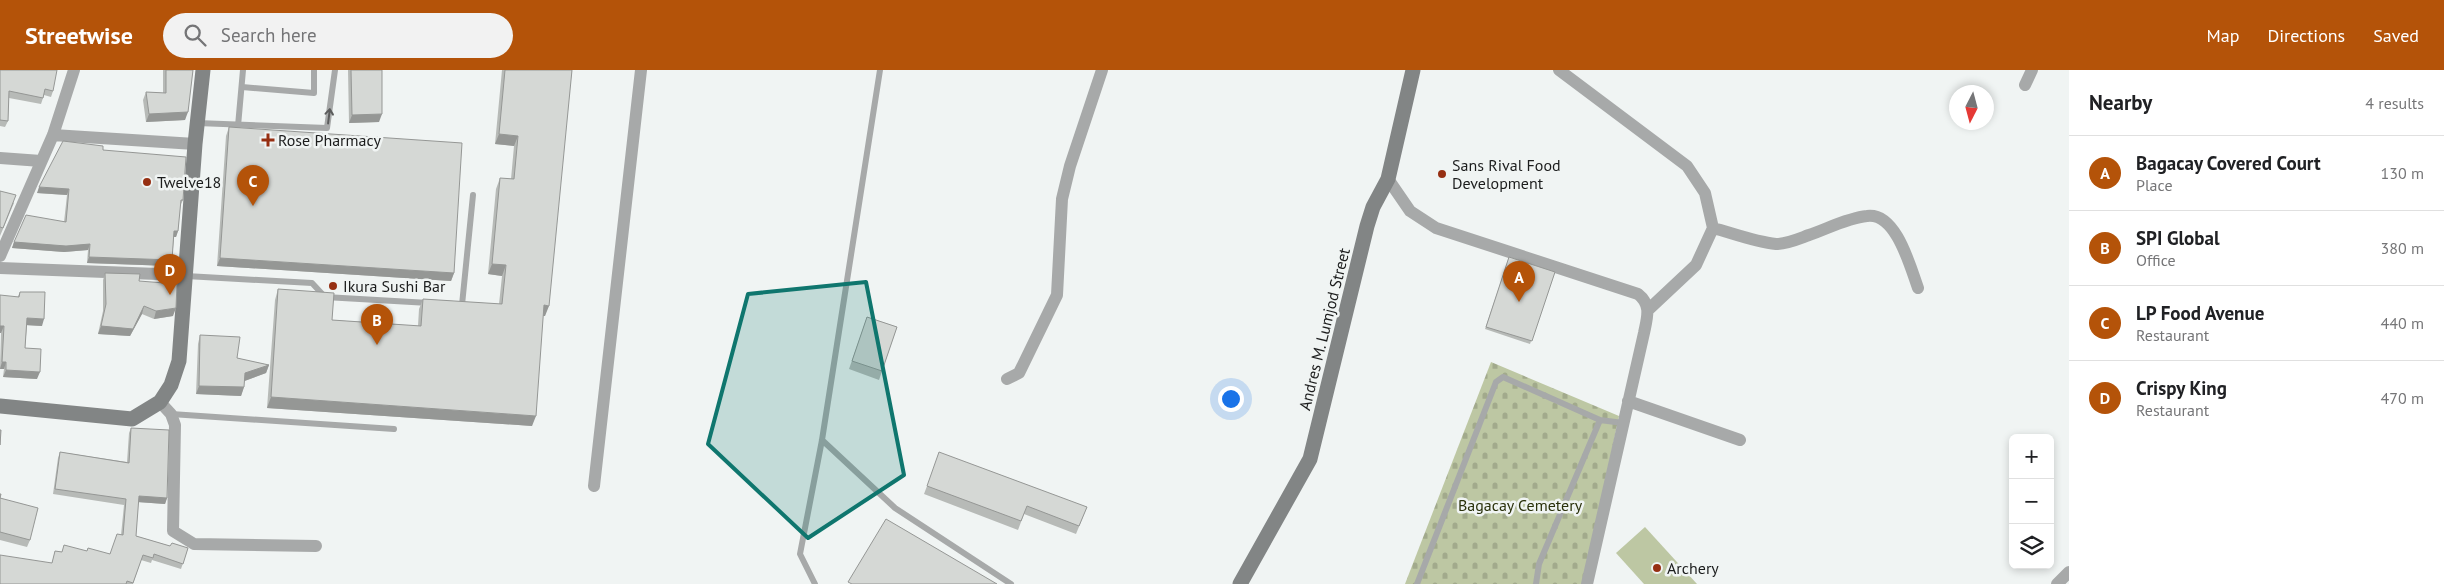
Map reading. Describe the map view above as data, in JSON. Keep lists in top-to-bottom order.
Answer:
{
  "streets": {
    "main road": ["Andres M. Lumjod Street"]
  },
  "parks": ["Bagacay Cemetery"],
  "places": {
    "health": ["Rose Pharmacy"],
    "other": [
      "Sans Rival Food Development",
      "Twelve18",
      "Ikura Sushi Bar",
      "Archery"
    ]
  },
  "north": "bottom",
  "page": {
    "header": "Streetwise",
    "search": "Search here",
    "nav": ["Map", "Directions", "Saved"],
    "heading": ["Nearby", "4 results"],
    "list": [
      {
        "mark": "A",
        "name": "Bagacay Covered Court",
        "note": "Place",
        "value": "130 m"
      },
      {
        "mark": "B",
        "name": "SPI Global",
        "note": "Office",
        "value": "380 m"
      },
      {
        "mark": "C",
        "name": "LP Food Avenue",
        "note": "Restaurant",
        "value": "440 m"
      },
      {
        "mark": "D",
        "name": "Crispy King",
        "note": "Restaurant",
        "value": "470 m"
      }
    ],
    "pins": [
      "C",
      "D",
      "A",
      "B"
    ],
    "map_buttons": ["+", "−"]
  }
}
